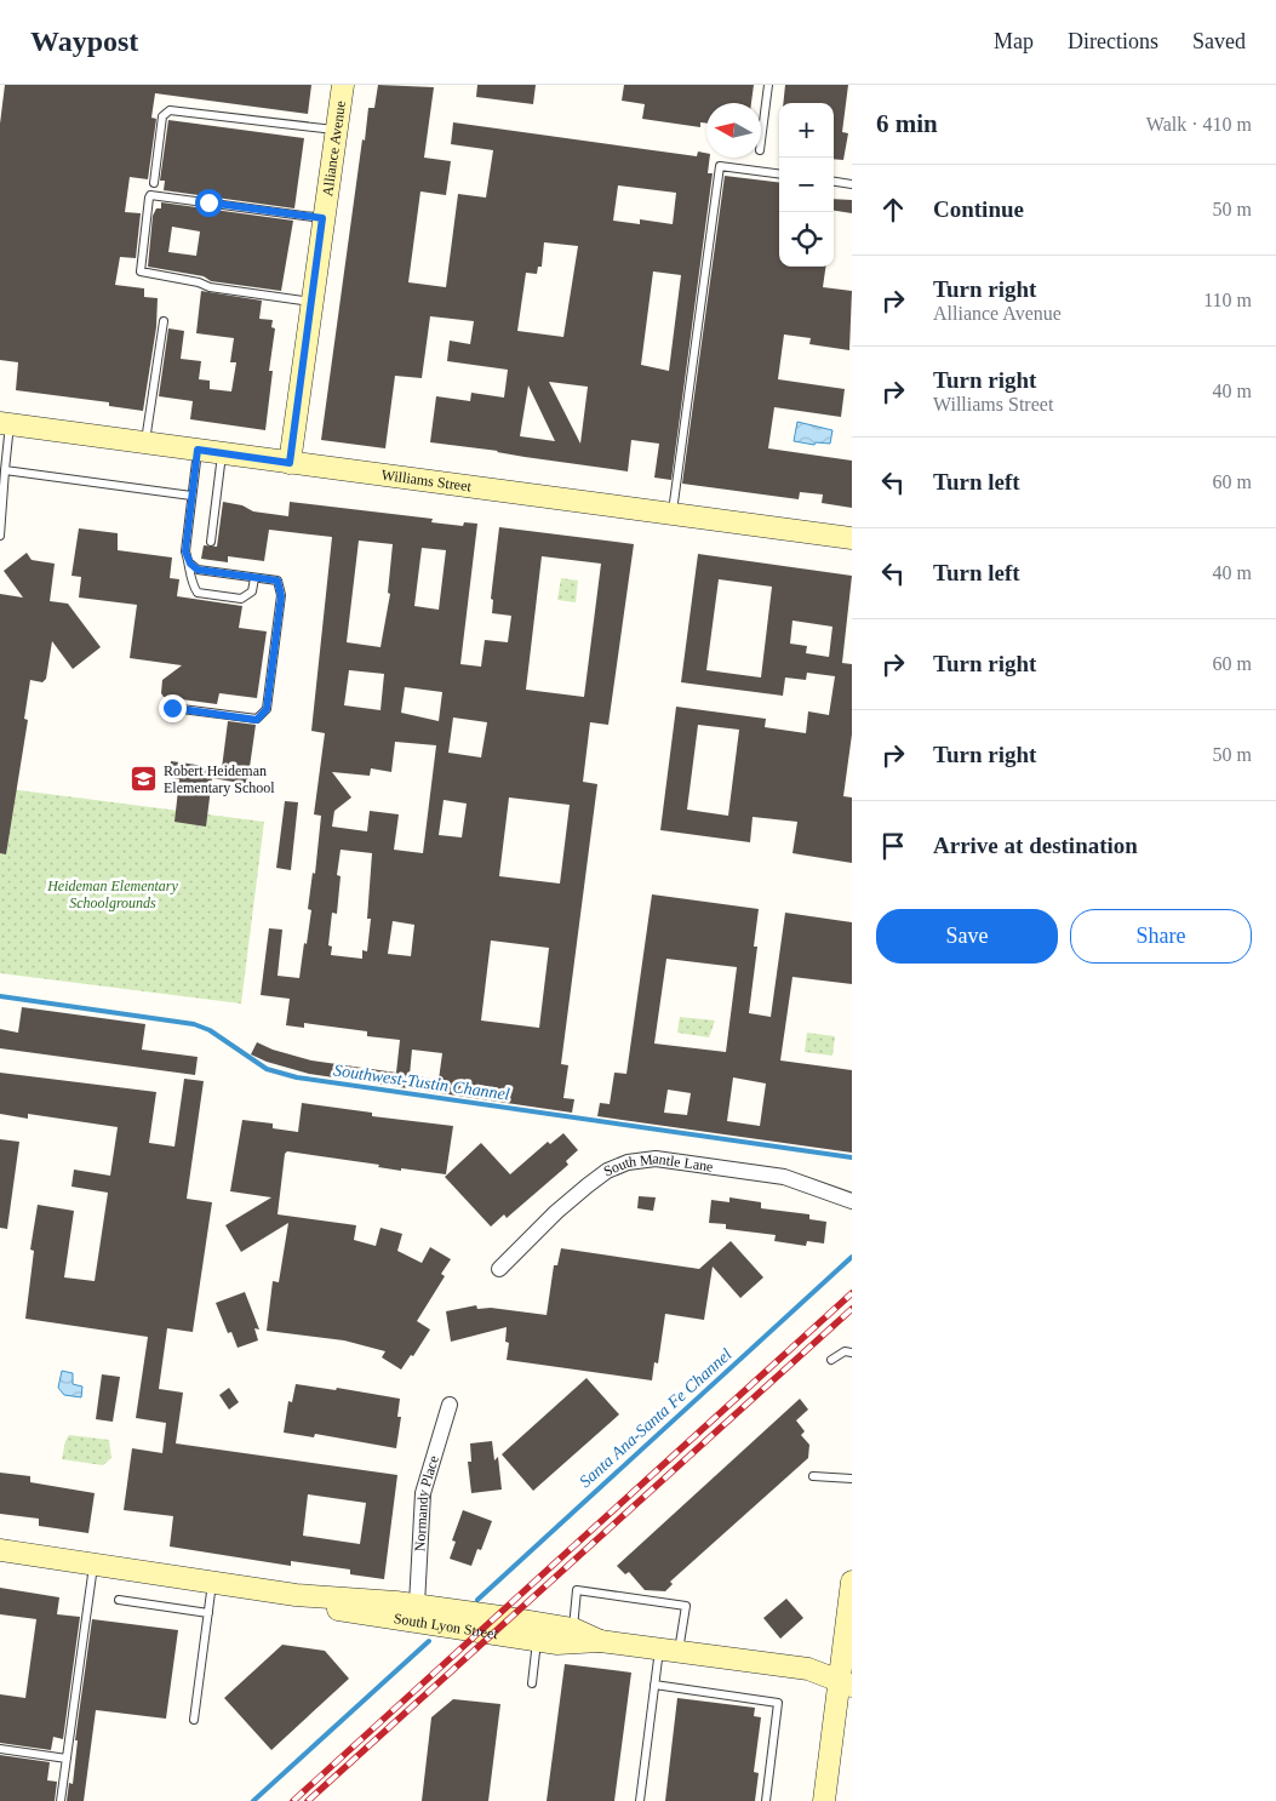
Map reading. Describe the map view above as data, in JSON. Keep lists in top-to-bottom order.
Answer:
{
  "streets": {
    "street": [
      "Alliance Avenue",
      "Williams Street",
      "South Mantle Lane",
      "Normandy Place",
      "South Lyon Street"
    ]
  },
  "crossings": [
    ["Alliance Avenue", "Williams Street"],
    ["Normandy Place", "South Lyon Street"]
  ],
  "water": ["Southwest-Tustin Channel", "Santa Ana-Santa Fe Channel"],
  "parks": ["Heideman Elementary Schoolgrounds"],
  "places": {
    "school or university": ["Robert Heideman Elementary School"]
  },
  "north": "left",
  "page": {
    "header": "Waypost",
    "nav": ["Map", "Directions", "Saved"],
    "heading": ["6 min", "Walk · 410 m"],
    "map_buttons": ["+", "−"],
    "list": [
      ["Continue", "50 m"],
      ["Turn right", "Alliance Avenue", "110 m"],
      ["Turn right", "Williams Street", "40 m"],
      ["Turn left", "60 m"],
      ["Turn left", "40 m"],
      ["Turn right", "60 m"],
      ["Turn right", "50 m"],
      "Arrive at destination"
    ],
    "buttons": ["Save", "Share"]
  }
}
